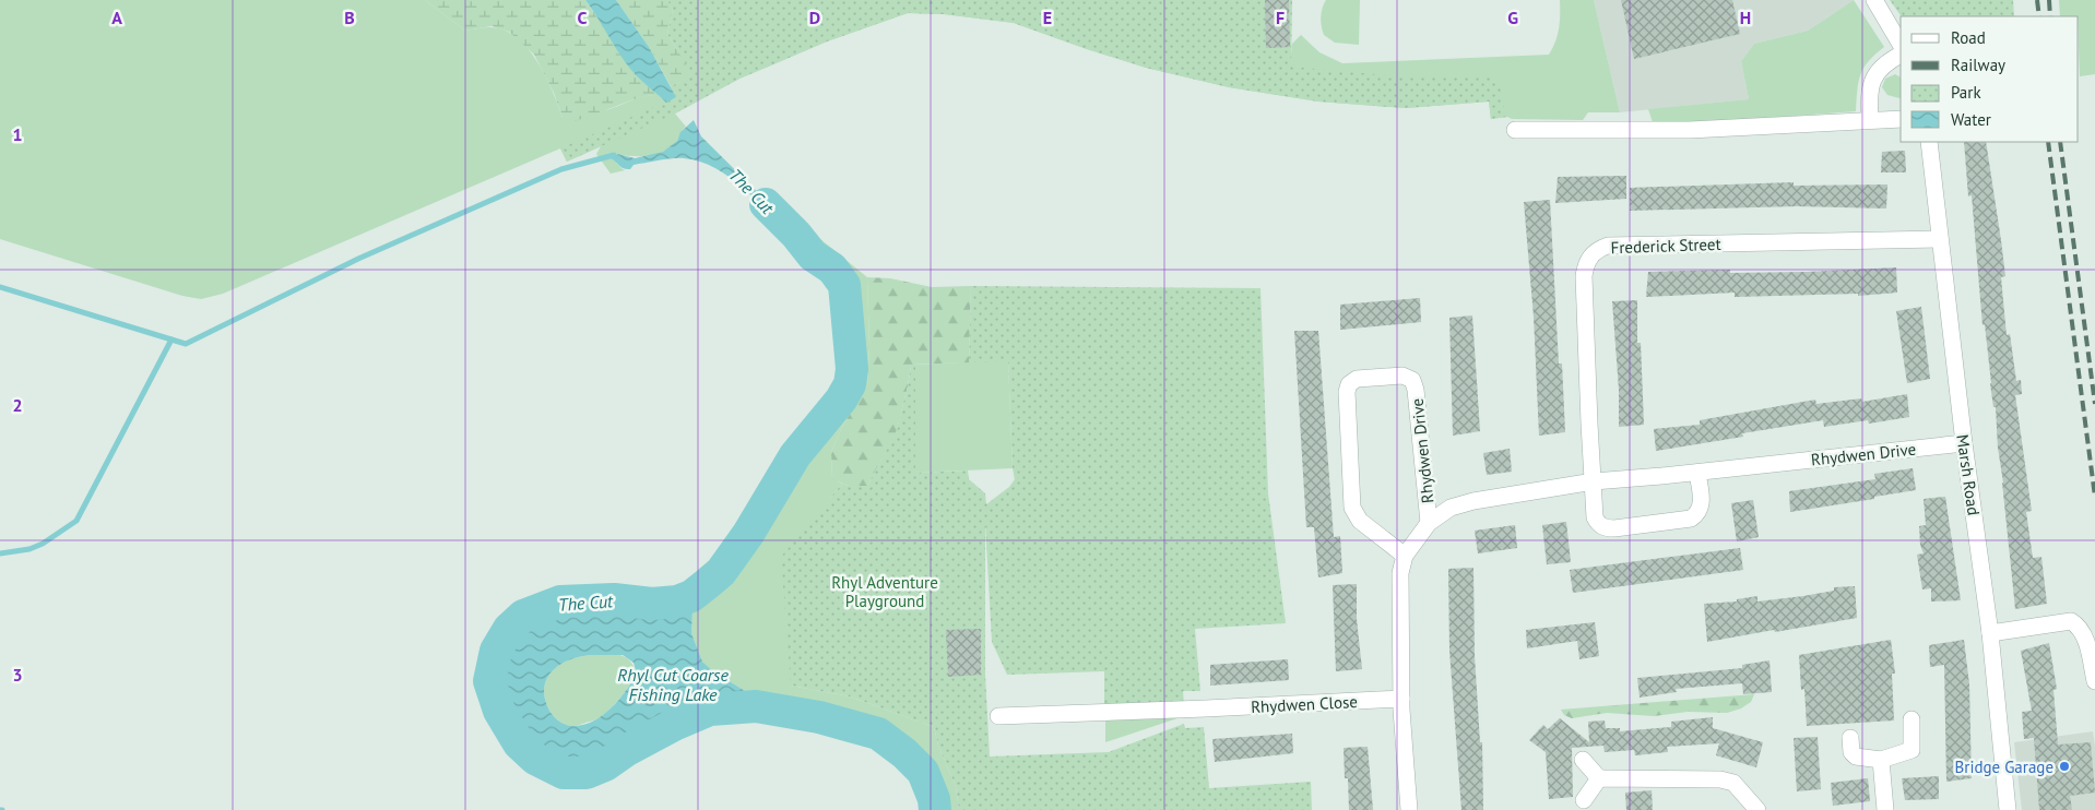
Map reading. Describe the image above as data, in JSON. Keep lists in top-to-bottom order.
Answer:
{
  "streets": {
    "street": [
      "Frederick Street",
      "Rhydwen Drive",
      "Marsh Road",
      "Rhydwen Close"
    ]
  },
  "crossings": [
    ["Frederick Street", "Rhydwen Drive"],
    ["Frederick Street", "Marsh Road"],
    ["Rhydwen Drive", "Marsh Road"],
    ["Rhydwen Drive", "Rhydwen Close"]
  ],
  "water": ["The Cut", "Rhyl Cut Coarse Fishing Lake"],
  "parks": ["Rhyl Adventure Playground"],
  "places": ["Bridge Garage"],
  "legend": [
    "Road",
    "Railway",
    "Park",
    "Water"
  ],
  "grid": {
    "columns": [
      "A",
      "B",
      "C",
      "D",
      "E",
      "F",
      "G",
      "H"
    ],
    "rows": ["1", "2", "3"]
  }
}
